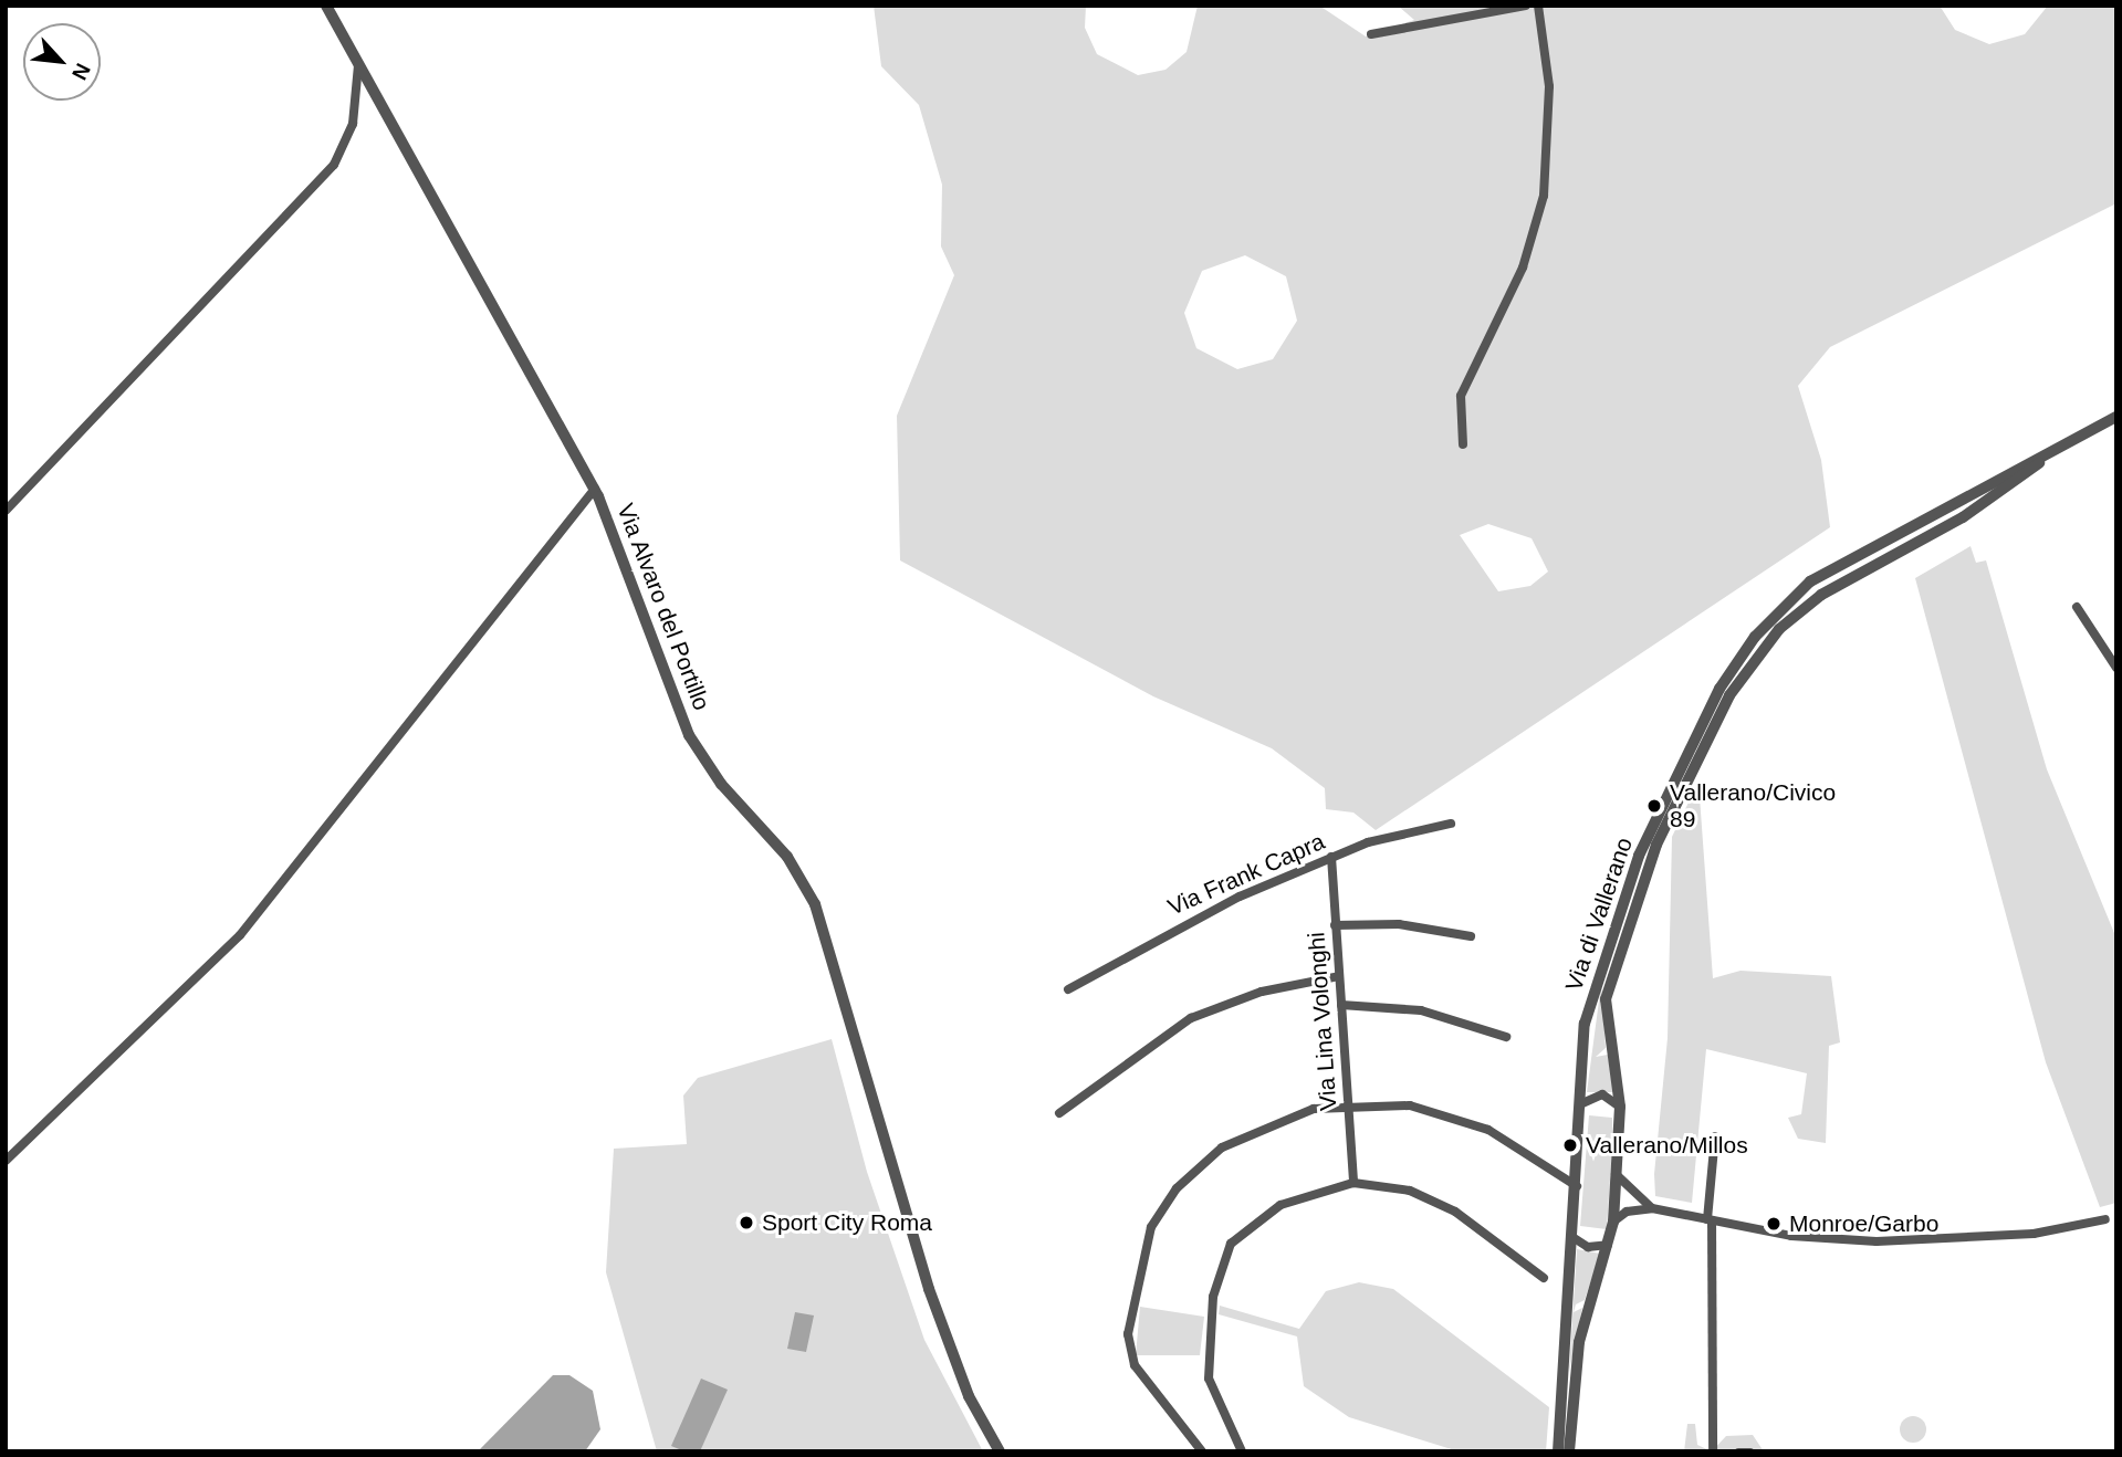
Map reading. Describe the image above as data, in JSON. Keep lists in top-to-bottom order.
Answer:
{
  "streets": {
    "street": [
      "Via Alvaro del Portillo",
      "Via Frank Capra",
      "Via di Vallerano",
      "Via Lina Volonghi"
    ]
  },
  "crossings": [
    ["Via Frank Capra", "Via Lina Volonghi"]
  ],
  "places": [
    "Vallerano/Civico 89",
    "Vallerano/Millos",
    "Sport City Roma",
    "Monroe/Garbo"
  ],
  "north": "bottom right"
}
